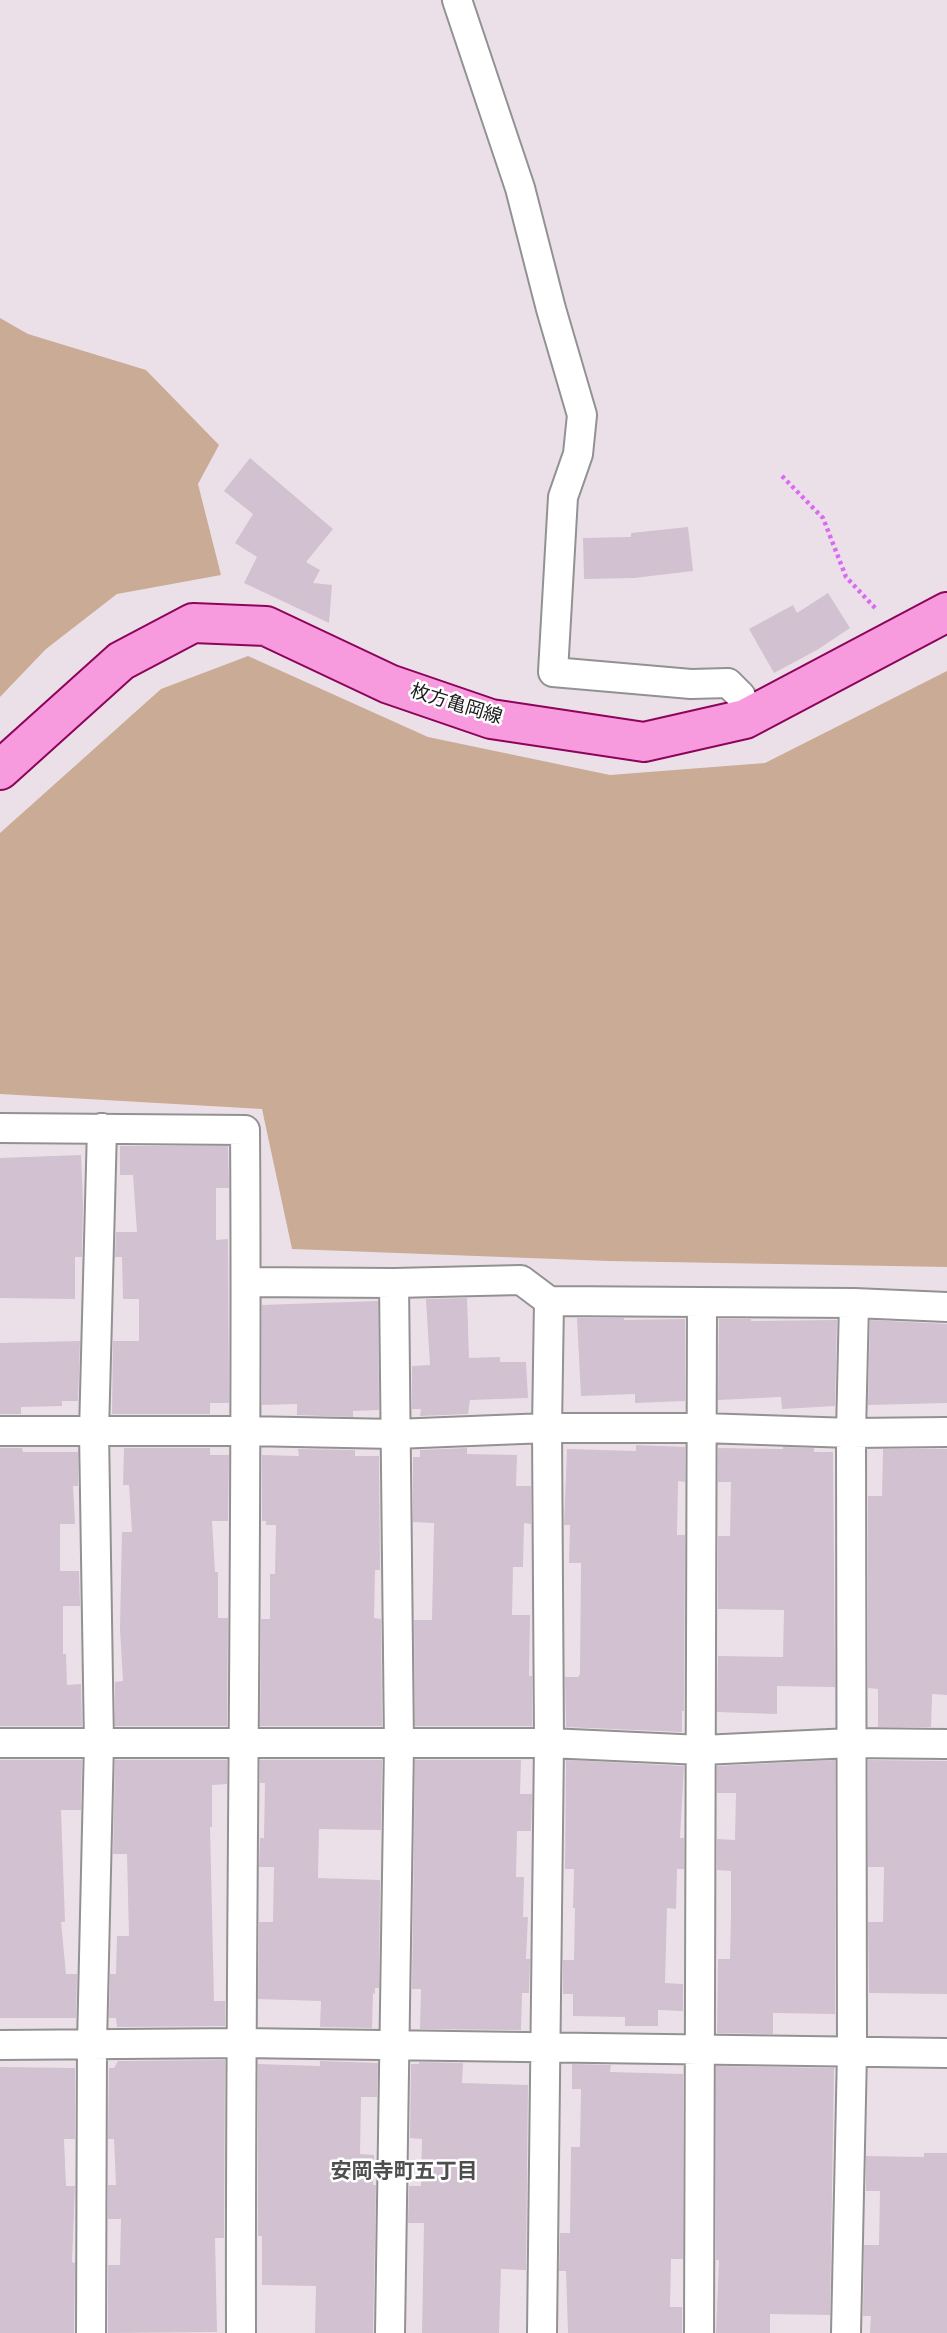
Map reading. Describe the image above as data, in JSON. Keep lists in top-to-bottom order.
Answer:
{
  "streets": {
    "main road": ["枚方亀岡線"]
  },
  "districts": ["安岡寺町五丁目"]
}
